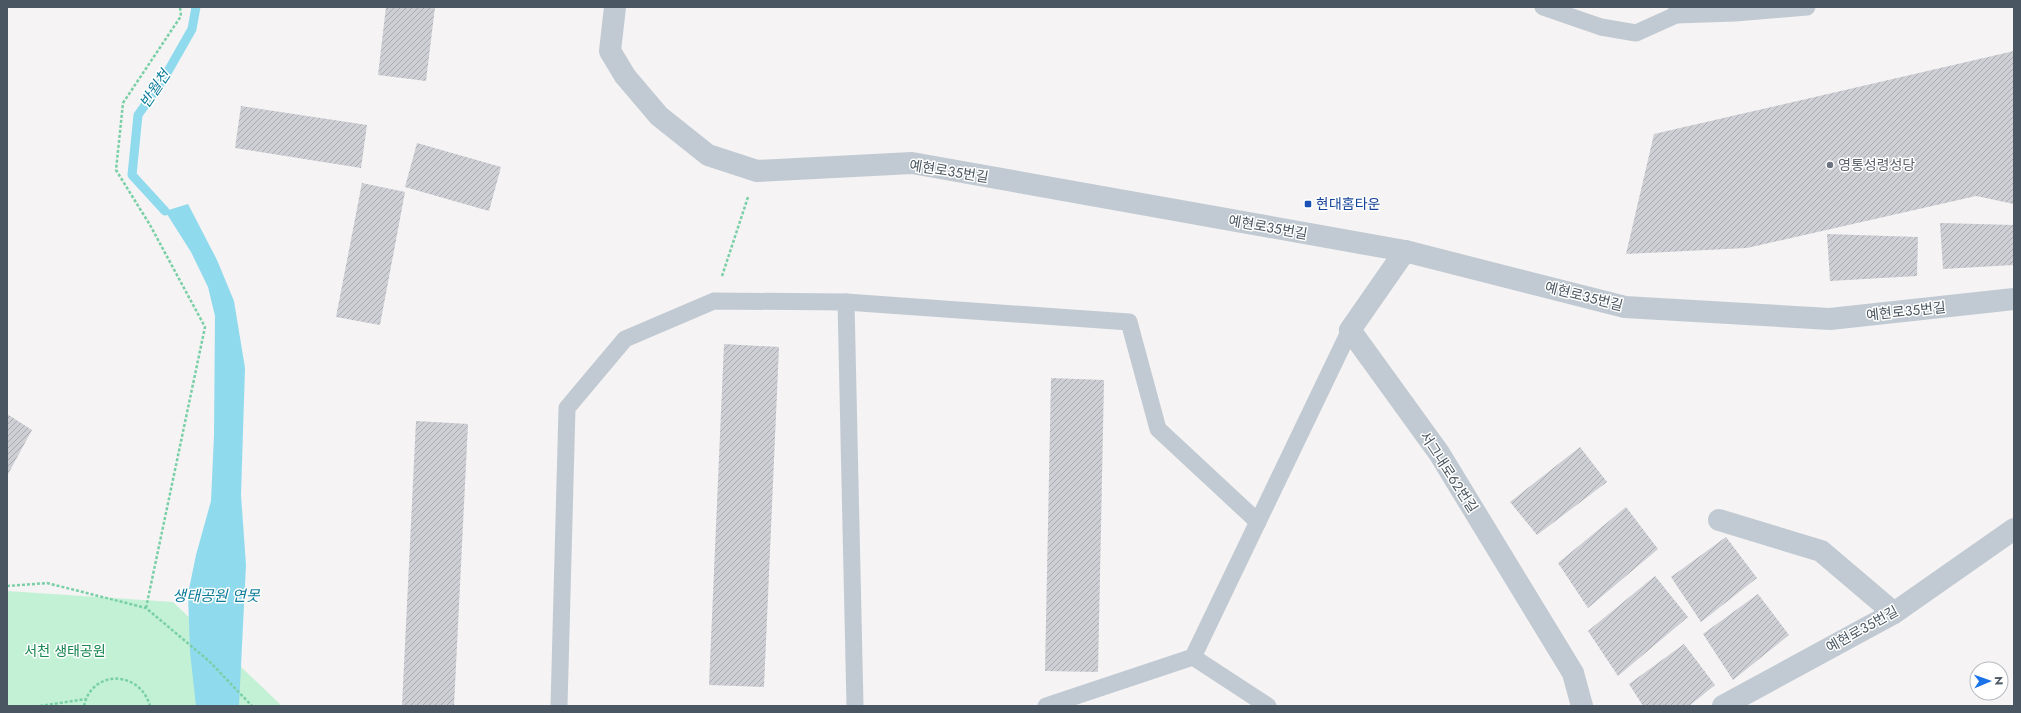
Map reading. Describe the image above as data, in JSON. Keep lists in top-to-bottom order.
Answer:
{
  "streets": {
    "street": ["예현로35번길", "서그내로62번길"]
  },
  "water": ["반월천", "생태공원 연못"],
  "parks": ["서천 생태공원"],
  "places": {
    "other": ["영통성령성당"],
    "transit": ["현대홈타운"]
  },
  "north": "right"
}
